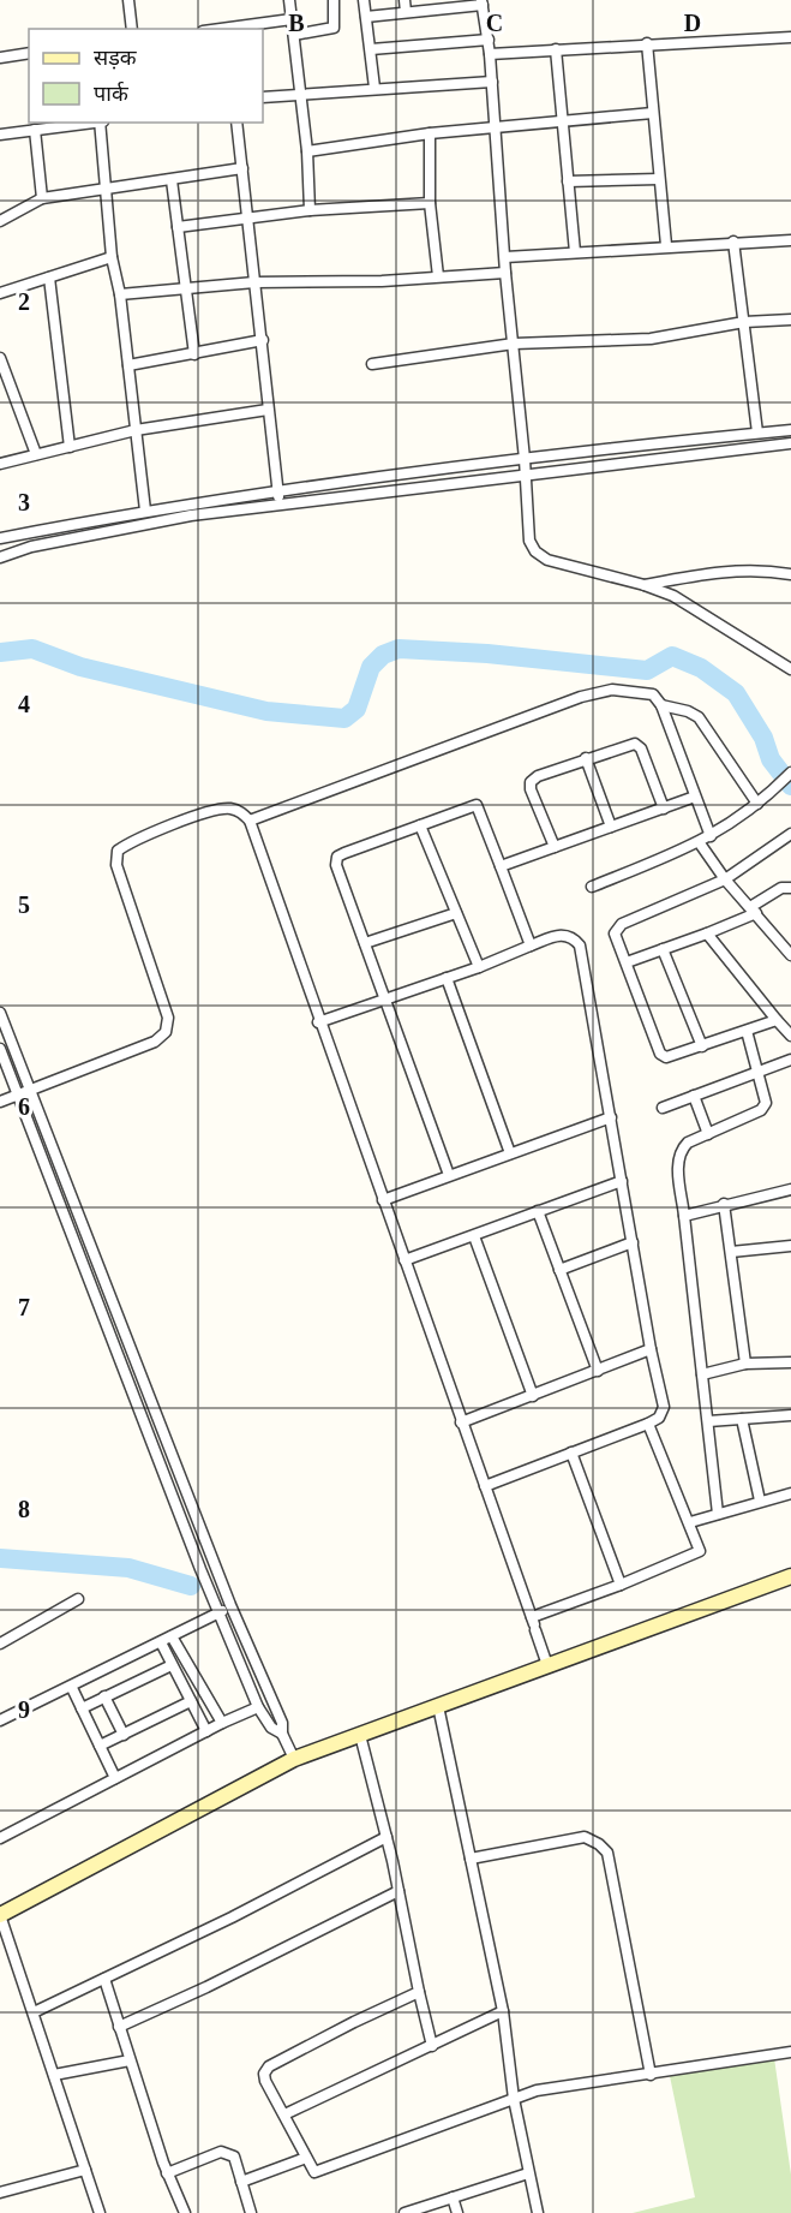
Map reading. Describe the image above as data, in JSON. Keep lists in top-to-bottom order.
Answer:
{
  "legend": ["सड़क", "पार्क"],
  "grid": {
    "columns": ["B", "C", "D"],
    "rows": [
      "2",
      "3",
      "4",
      "5",
      "6",
      "7",
      "8",
      "9"
    ]
  }
}
